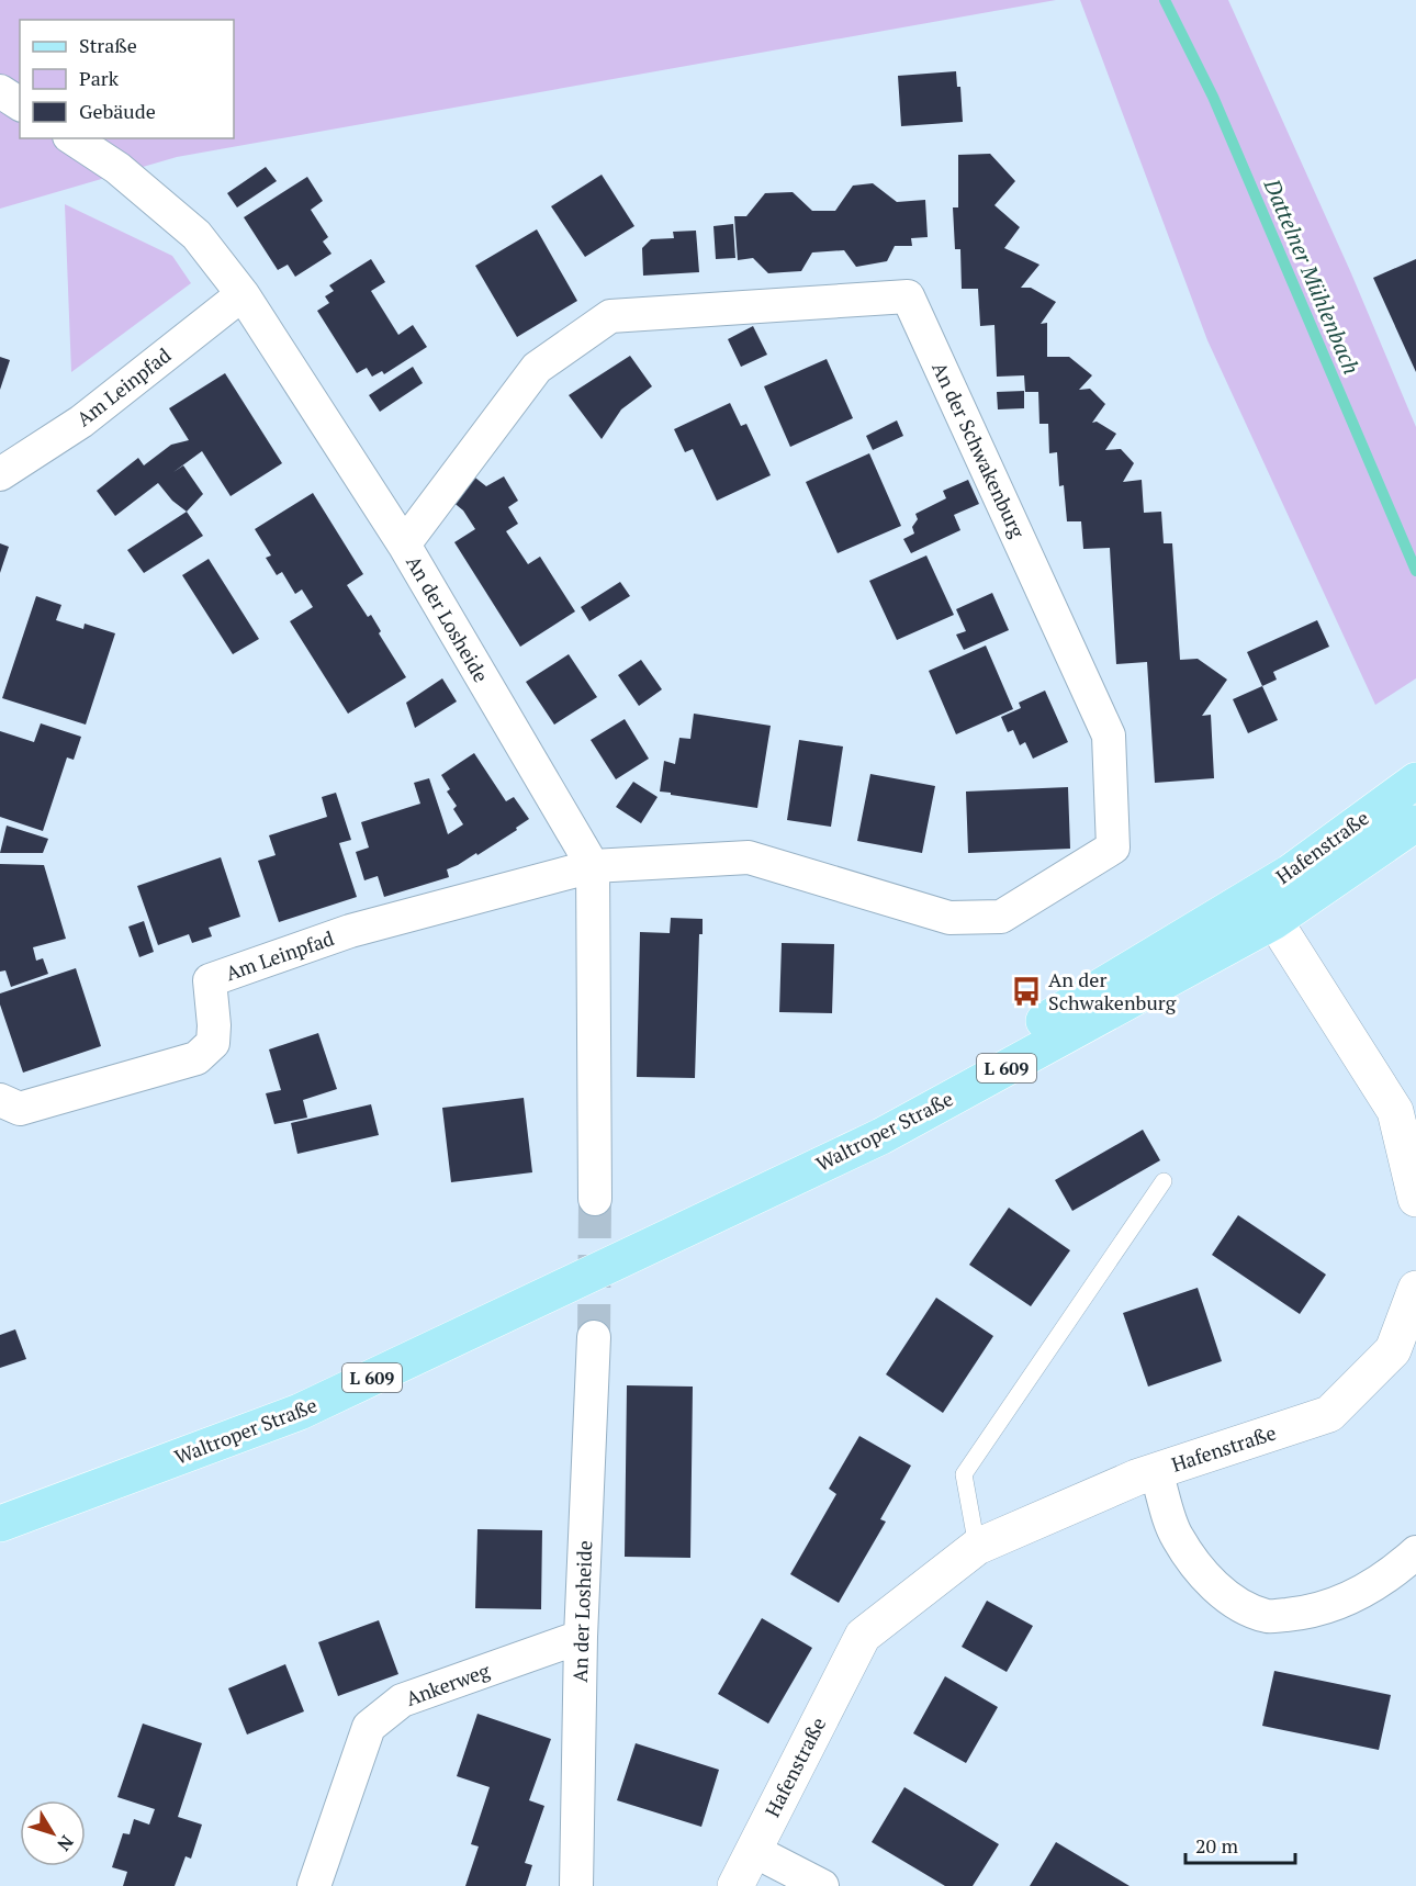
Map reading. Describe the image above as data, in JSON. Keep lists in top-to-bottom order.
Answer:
{
  "streets": {
    "main road": ["Hafenstraße", "L 609", "Waltroper Straße"],
    "street": [
      "Am Leinpfad",
      "An der Schwakenburg",
      "An der Losheide",
      "Ankerweg"
    ]
  },
  "crossings": [
    ["Am Leinpfad", "An der Schwakenburg"],
    ["Am Leinpfad", "An der Losheide"],
    ["An der Schwakenburg", "An der Losheide"],
    ["An der Losheide", "Ankerweg"],
    ["Hafenstraße", "Waltroper Straße"]
  ],
  "water": ["Dattelner Mühlenbach"],
  "places": {
    "bus stop": ["An der Schwakenburg"]
  },
  "legend": ["Straße", "Park", "Gebäude"],
  "scale_bar": "20 m",
  "north": "bottom right"
}
